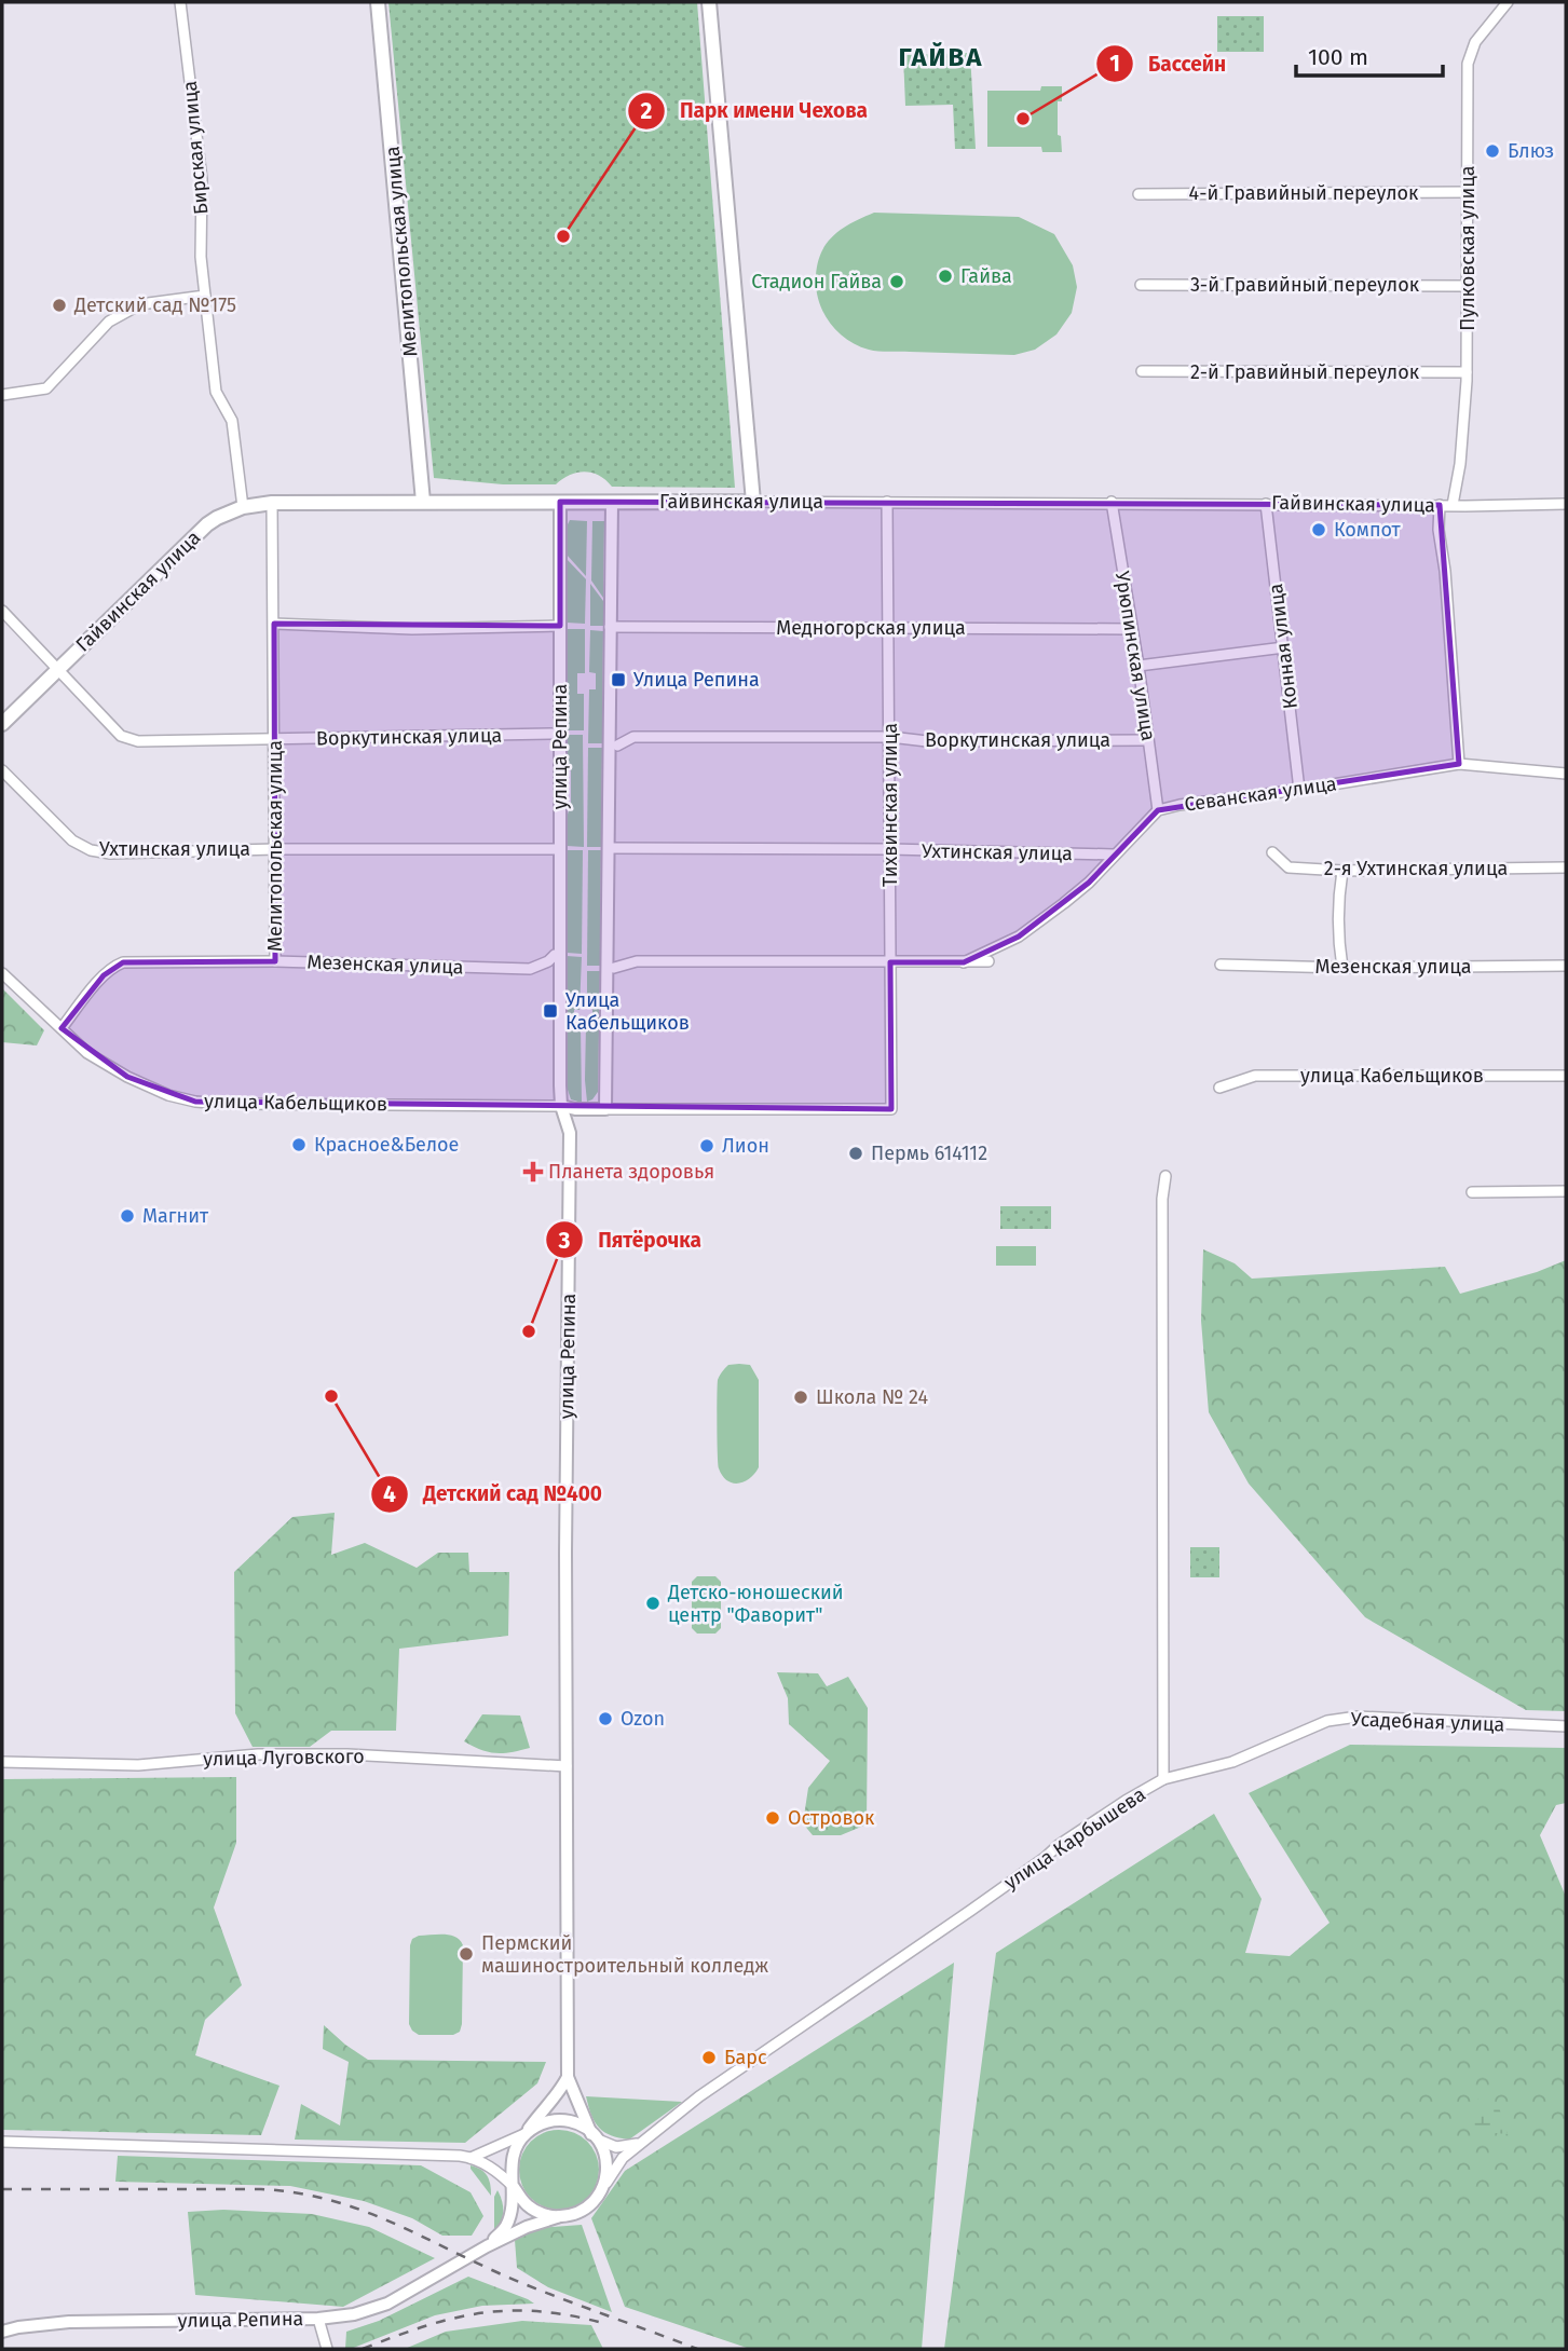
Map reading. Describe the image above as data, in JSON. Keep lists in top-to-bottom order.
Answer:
{
  "streets": {
    "main road": ["Мелитопольская улица", "Гайвинская улица"],
    "street": [
      "Бирская улица",
      "4-й Гравийный переулок",
      "Пулковская улица",
      "3-й Гравийный переулок",
      "2-й Гравийный переулок",
      "Медногорская улица",
      "Конная улица",
      "Урюпинская улица",
      "Воркутинская улица",
      "улица Репина",
      "Севанская улица",
      "Тихвинская улица",
      "Ухтинская улица",
      "2-я Ухтинская улица",
      "Мезенская улица",
      "улица Кабельщиков",
      "Усадебная улица",
      "улица Луговского",
      "улица Карбышева"
    ]
  },
  "crossings": [
    ["Бирская улица", "Гайвинская улица"],
    ["4-й Гравийный переулок", "Пулковская улица"],
    ["Пулковская улица", "3-й Гравийный переулок"],
    ["Пулковская улица", "2-й Гравийный переулок"],
    ["Пулковская улица", "Гайвинская улица"],
    ["Мелитопольская улица", "Гайвинская улица"],
    ["Мелитопольская улица", "Воркутинская улица"],
    ["Мелитопольская улица", "Ухтинская улица"],
    ["Мелитопольская улица", "Мезенская улица"],
    ["Гайвинская улица", "Конная улица"],
    ["Гайвинская улица", "Урюпинская улица"],
    ["Гайвинская улица", "Воркутинская улица"],
    ["Гайвинская улица", "улица Репина"],
    ["Гайвинская улица", "Тихвинская улица"],
    ["Медногорская улица", "Урюпинская улица"],
    ["Медногорская улица", "Тихвинская улица"],
    ["Конная улица", "Севанская улица"],
    ["Урюпинская улица", "Воркутинская улица"],
    ["Урюпинская улица", "Севанская улица"],
    ["Воркутинская улица", "Тихвинская улица"],
    ["улица Репина", "Ухтинская улица"],
    ["улица Репина", "улица Кабельщиков"],
    ["улица Репина", "улица Луговского"],
    ["улица Репина", "улица Карбышева"],
    ["Севанская улица", "Ухтинская улица"],
    ["Тихвинская улица", "Ухтинская улица"],
    ["Тихвинская улица", "улица Кабельщиков"],
    ["Мезенская улица", "улица Кабельщиков"],
    ["Усадебная улица", "улица Карбышева"]
  ],
  "districts": ["ГАЙВА"],
  "places": {
    "other": [
      "Бассейн",
      "Блюз",
      "Парк имени Чехова",
      "Гайва",
      "Стадион Гайва",
      "Детский сад №175",
      "Компот",
      "Красное&Белое",
      "Лион",
      "Пермь 614112",
      "Магнит",
      "Пятёрочка",
      "Детский сад №400",
      "Школа № 24",
      "Детско-юношеский центр \"Фаворит\"",
      "Ozon",
      "Островок",
      "Пермский машиностроительный колледж",
      "Барс"
    ],
    "transit": ["Улица Репина", "Улица Кабельщиков"],
    "health": ["Планета здоровья"]
  },
  "scale_bar": "100 m"
}
